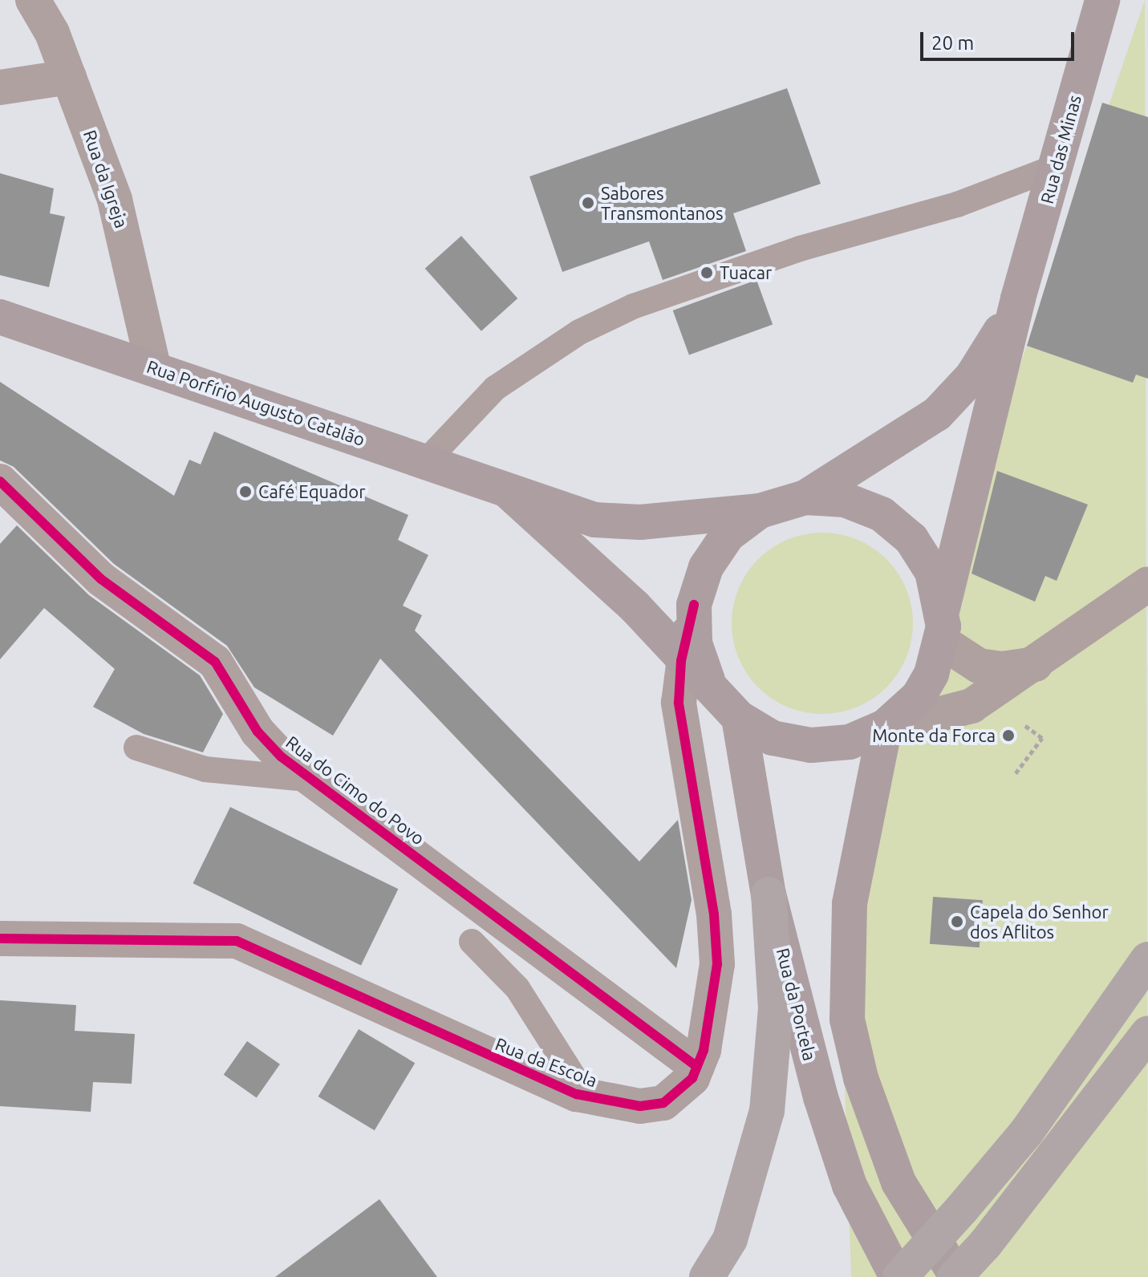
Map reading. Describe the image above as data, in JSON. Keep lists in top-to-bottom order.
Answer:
{
  "streets": {
    "main road": ["Rua das Minas", "Rua Porfírio Augusto Catalão", "Rua da Portela"],
    "street": ["Rua da Igreja", "Rua do Cimo do Povo", "Rua da Escola"]
  },
  "crossings": [
    ["Rua da Igreja", "Rua Porfírio Augusto Catalão"],
    ["Rua do Cimo do Povo", "Rua da Escola"]
  ],
  "places": [
    "Sabores Transmontanos",
    "Tuacar",
    "Café Equador",
    "Monte da Forca",
    "Capela do Senhor dos Aflitos"
  ],
  "scale_bar": "20 m"
}
